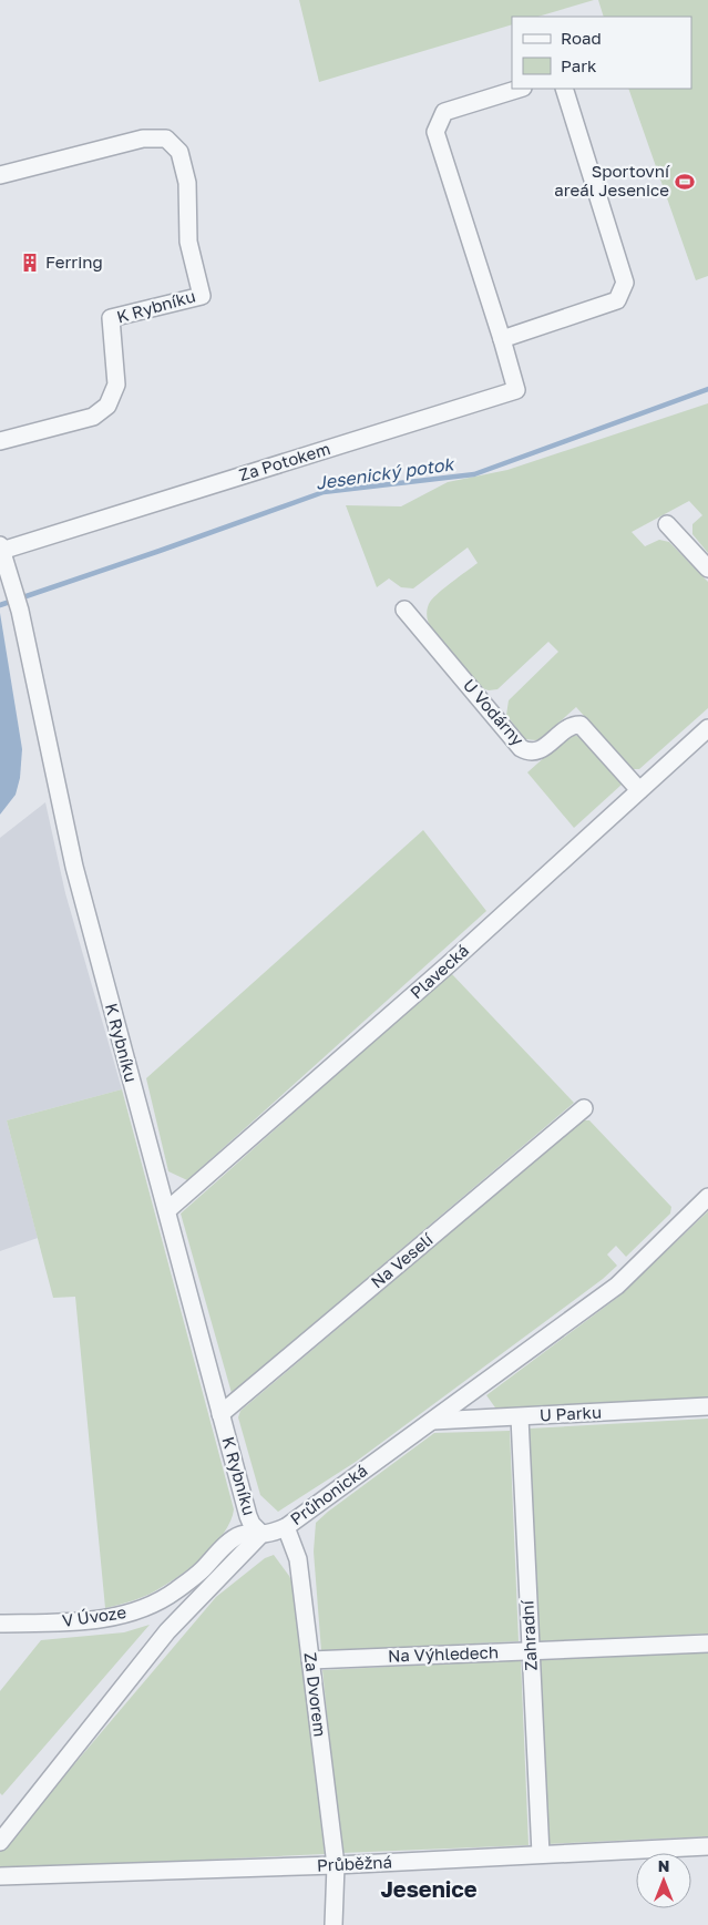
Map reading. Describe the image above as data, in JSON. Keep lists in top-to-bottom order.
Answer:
{
  "streets": {
    "street": [
      "K Rybníku",
      "Za Potokem",
      "U Vodárny",
      "Plavecká",
      "Na Veselí",
      "U Parku",
      "Průhonická",
      "V Úvoze",
      "Zahradní",
      "Na Výhledech",
      "Za Dvorem",
      "Průběžná"
    ]
  },
  "crossings": [
    ["K Rybníku", "Za Potokem"],
    ["K Rybníku", "Plavecká"],
    ["K Rybníku", "Na Veselí"],
    ["K Rybníku", "Průhonická"],
    ["K Rybníku", "V Úvoze"],
    ["U Vodárny", "Plavecká"],
    ["U Parku", "Průhonická"],
    ["U Parku", "Zahradní"],
    ["Průhonická", "V Úvoze"],
    ["Průhonická", "Za Dvorem"],
    ["Zahradní", "Na Výhledech"],
    ["Zahradní", "Průběžná"],
    ["Na Výhledech", "Za Dvorem"],
    ["Za Dvorem", "Průběžná"]
  ],
  "districts": ["Jesenice"],
  "water": ["Jesenický potok"],
  "places": {
    "sports": ["Sportovní areál Jesenice"],
    "building": ["Ferring"]
  },
  "legend": ["Road", "Park"],
  "north": "top"
}
